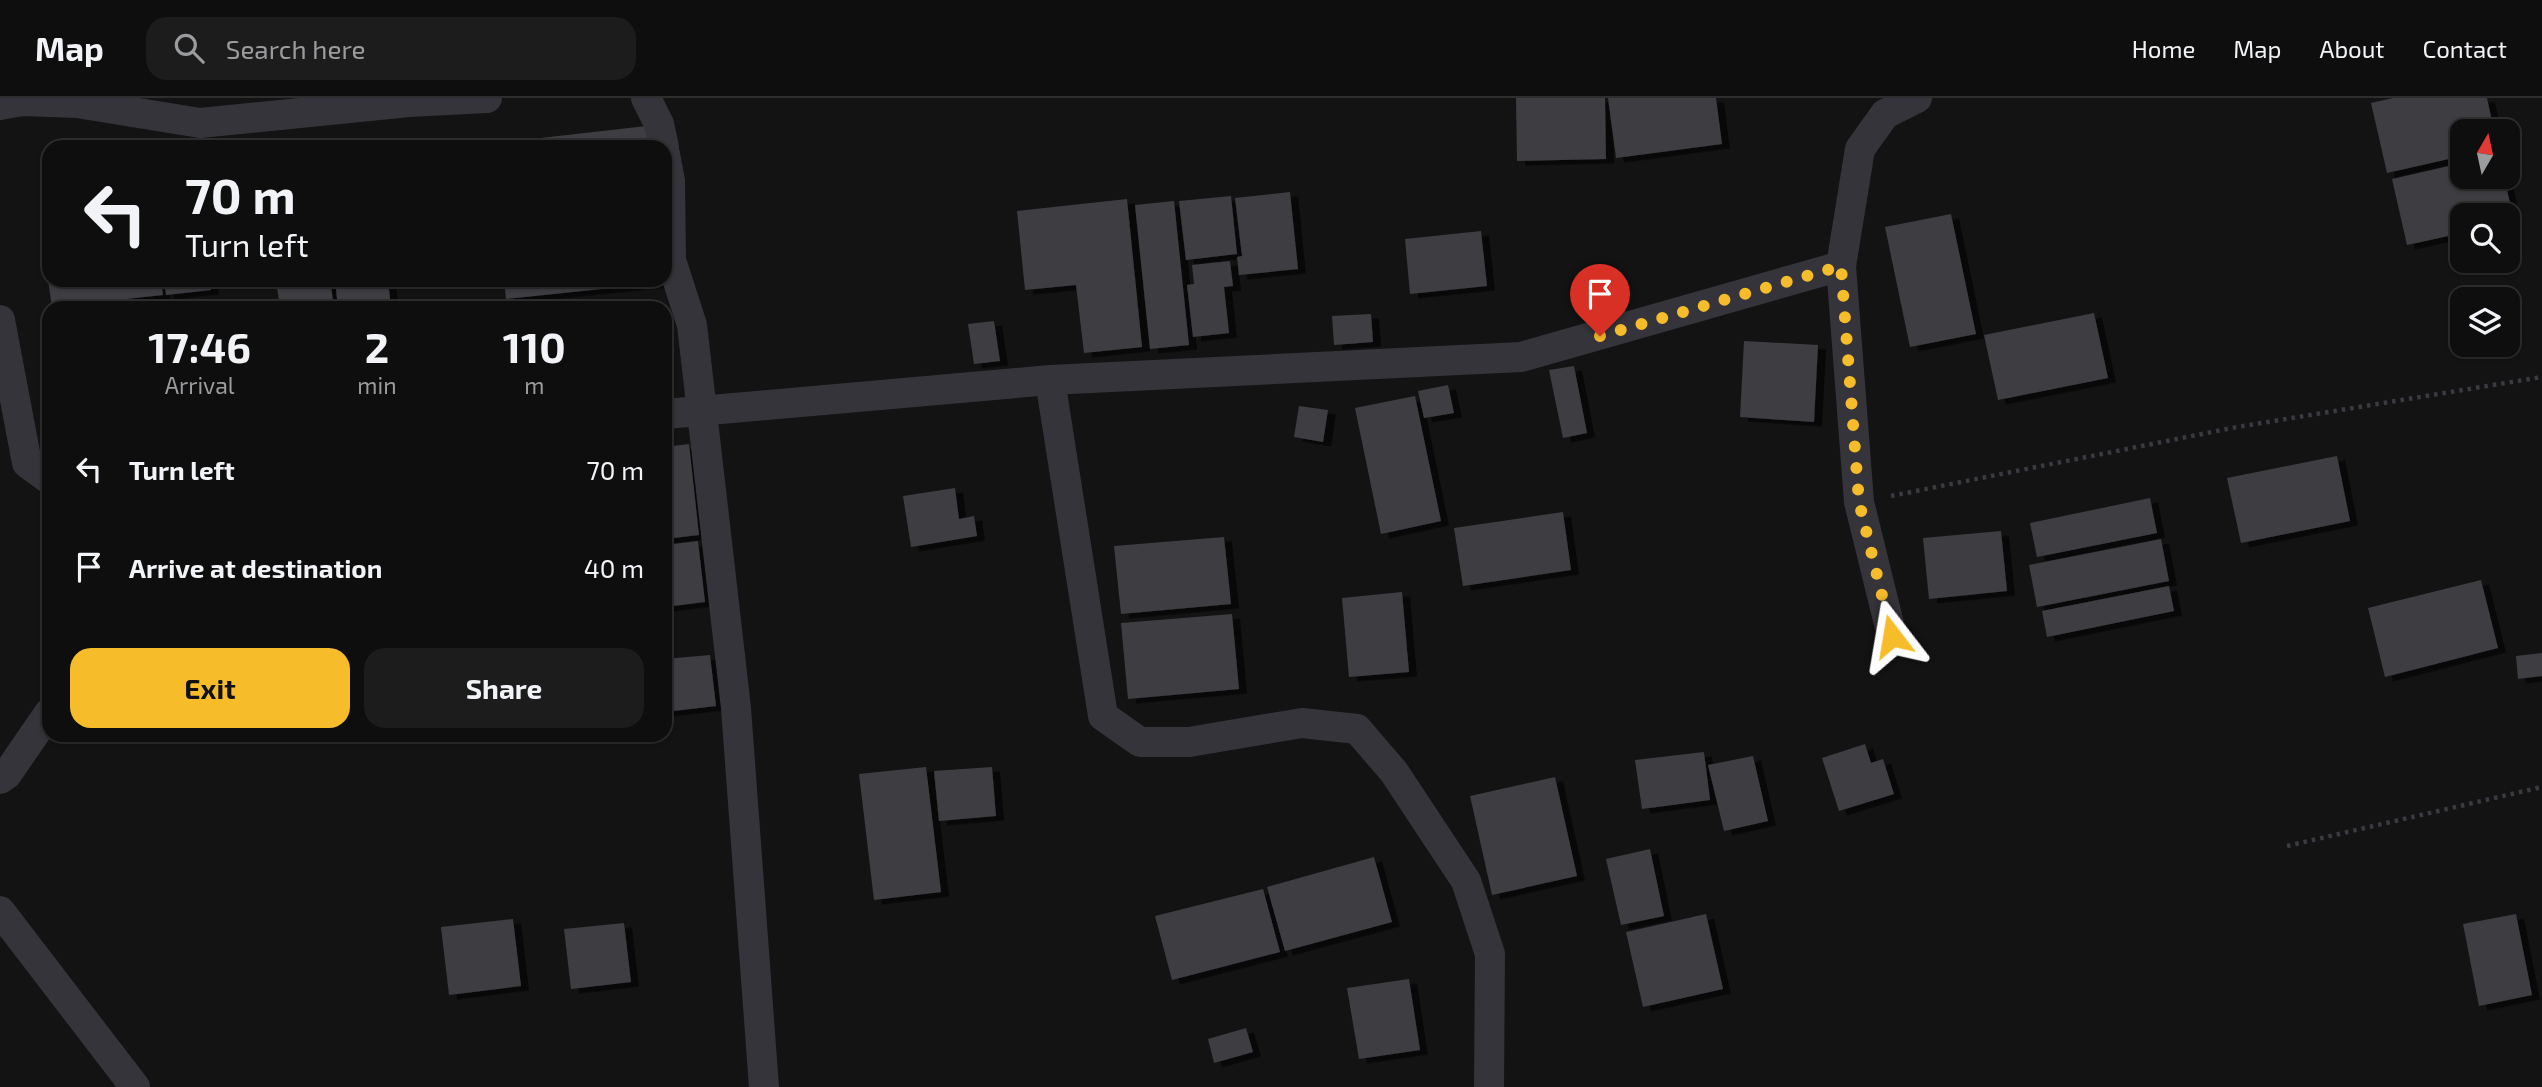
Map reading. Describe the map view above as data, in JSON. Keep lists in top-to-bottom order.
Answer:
{
  "north": "top",
  "page": {
    "header": "Map",
    "search": "Search here",
    "nav": [
      "Home",
      "Map",
      "About",
      "Contact"
    ],
    "turn": ["70 m", "Turn left"],
    "eta": [
      "17:46",
      "Arrival",
      "2",
      "min",
      "110",
      "m"
    ],
    "list": [
      {
        "name": "Turn left",
        "value": "70 m"
      },
      {
        "name": "Arrive at destination",
        "value": "40 m"
      }
    ],
    "buttons": ["Exit", "Share"]
  }
}
